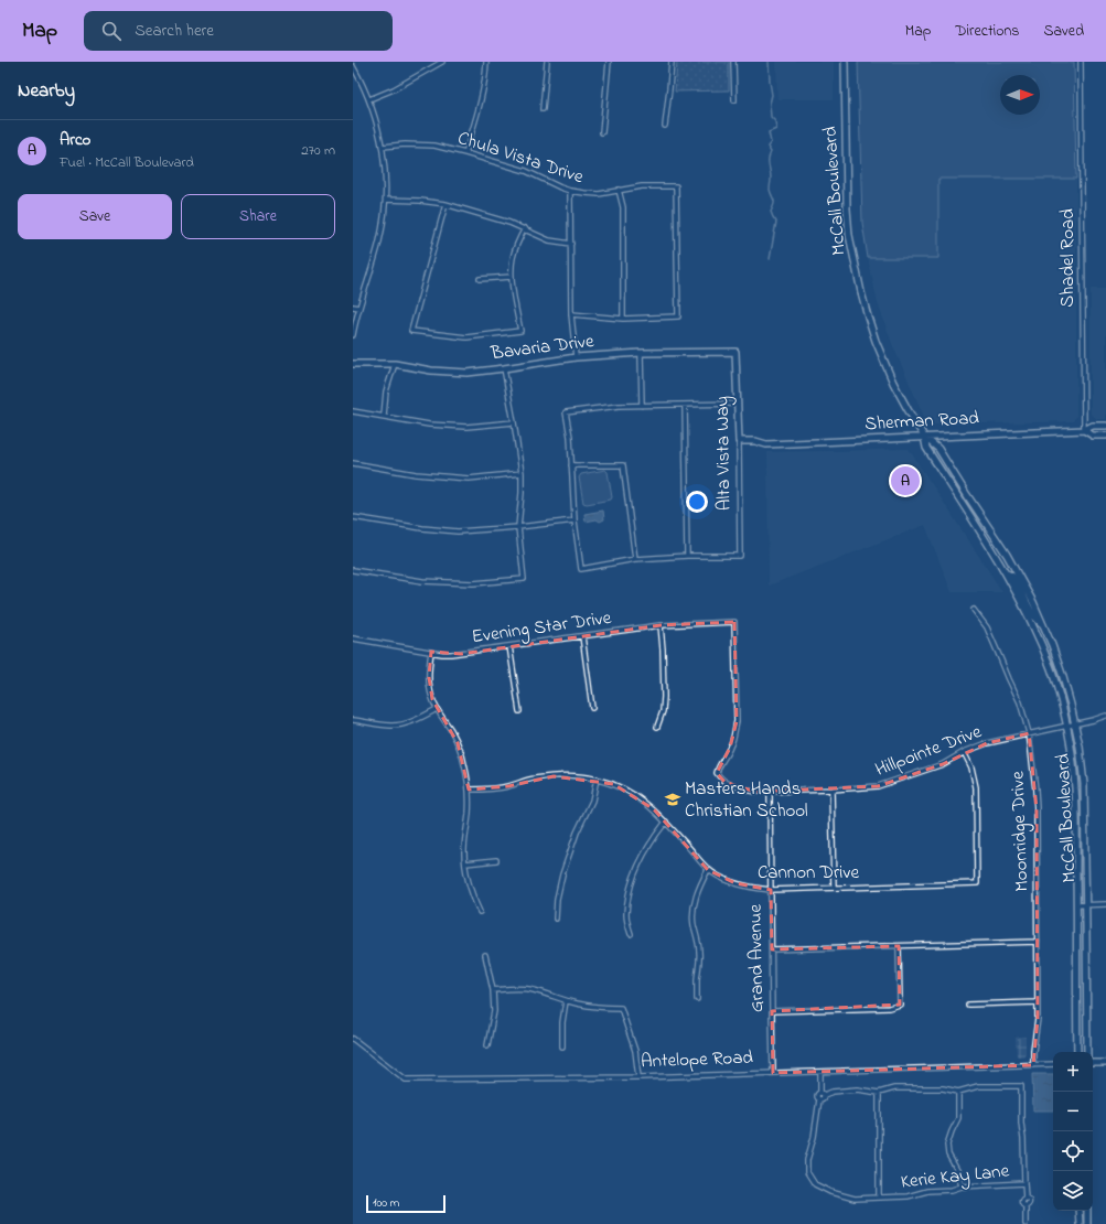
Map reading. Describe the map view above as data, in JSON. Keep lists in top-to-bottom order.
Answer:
{
  "streets": {
    "main road": [
      "McCall Boulevard",
      "Bavaria Drive",
      "Sherman Road",
      "Alta Vista Way"
    ],
    "street": [
      "Chula Vista Drive",
      "Shadel Road",
      "Evening Star Drive",
      "Hillpointe Drive",
      "Moonridge Drive",
      "Cannon Drive",
      "Grand Avenue",
      "Antelope Road",
      "Kerie Kay Lane"
    ]
  },
  "crossings": [
    ["McCall Boulevard", "Sherman Road"],
    ["McCall Boulevard", "Hillpointe Drive"],
    ["Shadel Road", "Sherman Road"],
    ["Bavaria Drive", "Alta Vista Way"],
    ["Sherman Road", "Alta Vista Way"],
    ["Evening Star Drive", "Hillpointe Drive"],
    ["Hillpointe Drive", "Moonridge Drive"],
    ["Hillpointe Drive", "Cannon Drive"],
    ["Hillpointe Drive", "Grand Avenue"],
    ["Moonridge Drive", "Antelope Road"],
    ["Cannon Drive", "Grand Avenue"],
    ["Grand Avenue", "Antelope Road"]
  ],
  "places": {
    "school or university": ["Masters Hands Christian School"]
  },
  "scale_bar": "100 m",
  "north": "right",
  "page": {
    "header": "Map",
    "search": "Search here",
    "nav": ["Map", "Directions", "Saved"],
    "heading": "Nearby",
    "list": [
      {
        "mark": "A",
        "name": "Arco",
        "note": "Fuel · McCall Boulevard",
        "value": "270 m"
      }
    ],
    "buttons": ["Save", "Share"],
    "pins": "A",
    "map_buttons": ["+", "−"],
    "scale": "100 m"
  }
}
